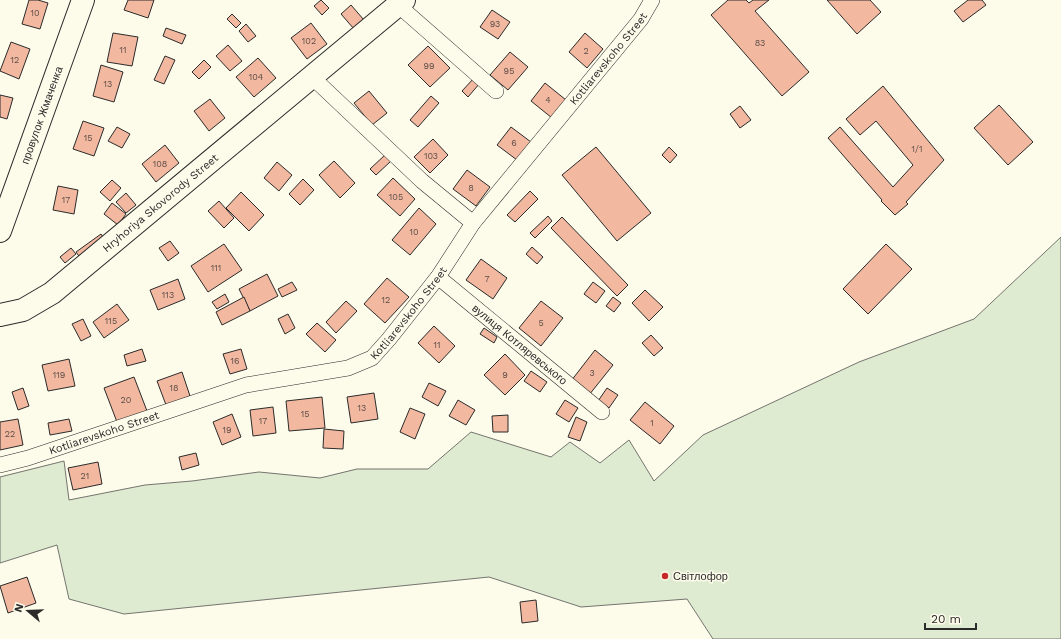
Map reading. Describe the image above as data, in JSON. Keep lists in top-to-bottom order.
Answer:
{
  "streets": {
    "street": [
      "Kotliarevskoho Street",
      "провулок Жмаченка",
      "Hryhoriya Skovorody Street",
      "вулиця Котляревського"
    ]
  },
  "crossings": [
    ["Kotliarevskoho Street", "вулиця Котляревського"]
  ],
  "places": ["Світлофор"],
  "house_numbers": [
    "10",
    "93",
    "102",
    "83",
    "11",
    "2",
    "12",
    "99",
    "95",
    "104",
    "13",
    "4",
    "15",
    "6",
    "1/1",
    "103",
    "108",
    "8",
    "105",
    "17",
    "10",
    "111",
    "7",
    "113",
    "12",
    "115",
    "5",
    "11",
    "16",
    "3",
    "119",
    "9",
    "18",
    "20",
    "13",
    "15",
    "17",
    "1",
    "19",
    "22",
    "21"
  ],
  "scale_bar": "20 m",
  "north": "left"
}
